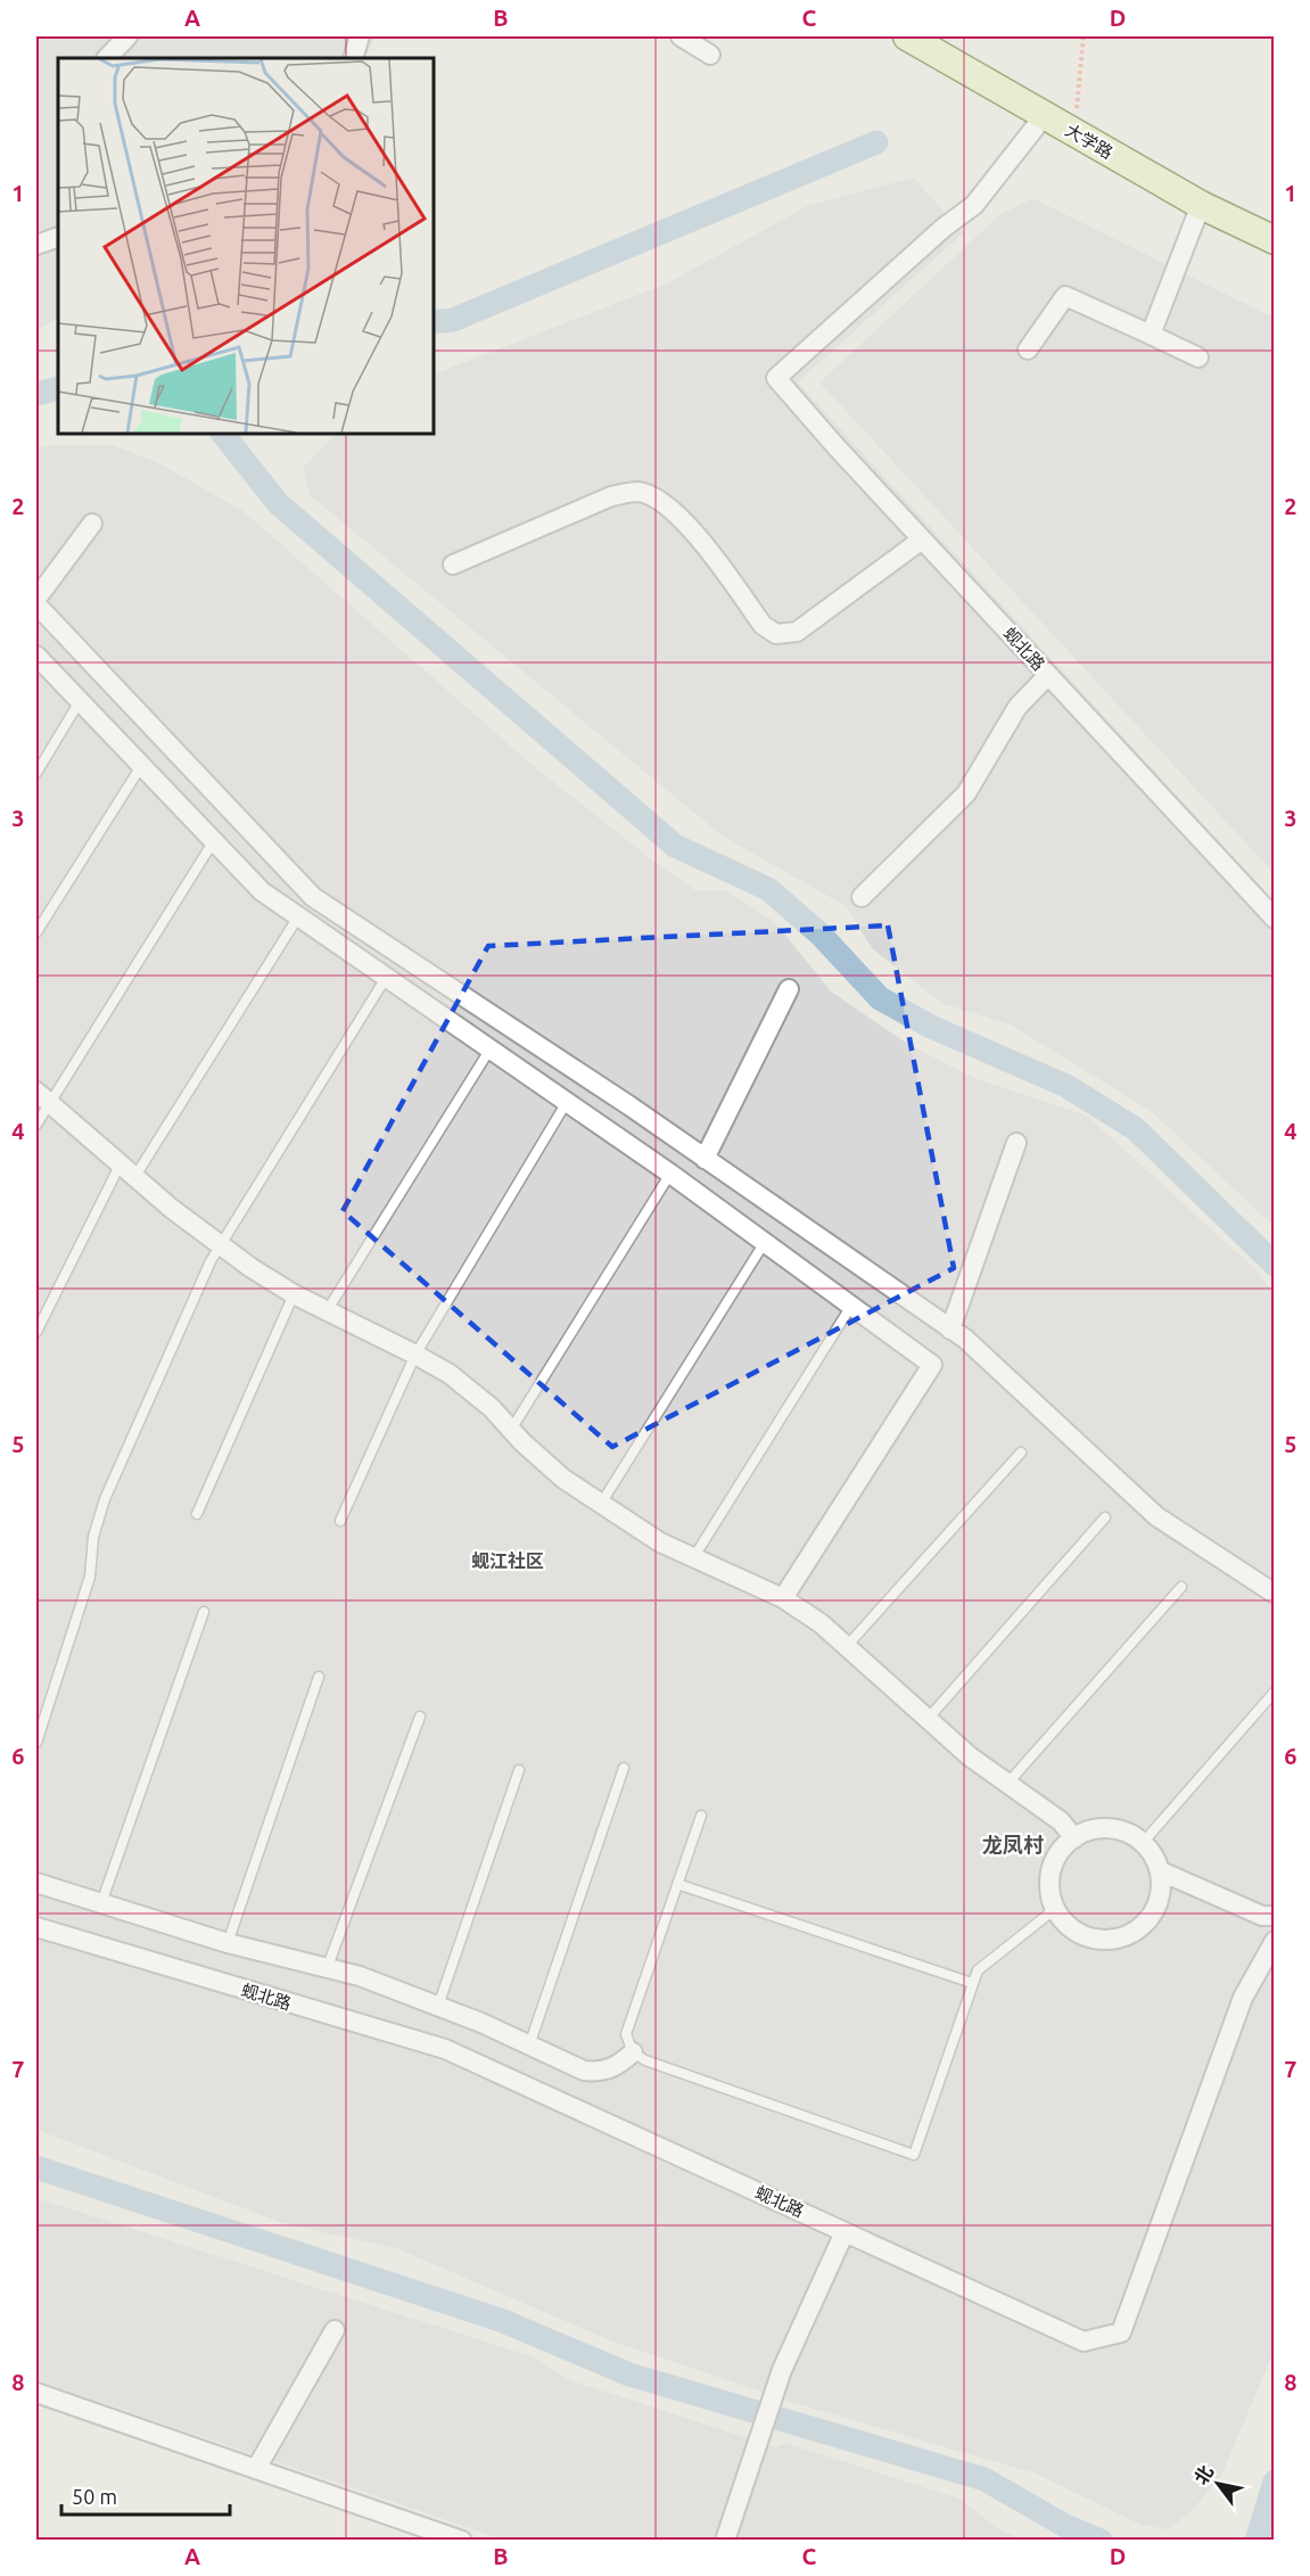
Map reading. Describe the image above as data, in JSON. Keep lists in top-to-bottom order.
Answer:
{
  "streets": {
    "main road": ["大学路"],
    "street": ["蚬北路"]
  },
  "crossings": [
    ["大学路", "蚬北路"]
  ],
  "districts": ["蚬江社区", "龙凤村"],
  "scale_bar": "50 m",
  "north": "top left",
  "grid": {
    "columns": [
      "A",
      "B",
      "C",
      "D"
    ],
    "rows": [
      "1",
      "2",
      "3",
      "4",
      "5",
      "6",
      "7",
      "8"
    ]
  }
}
